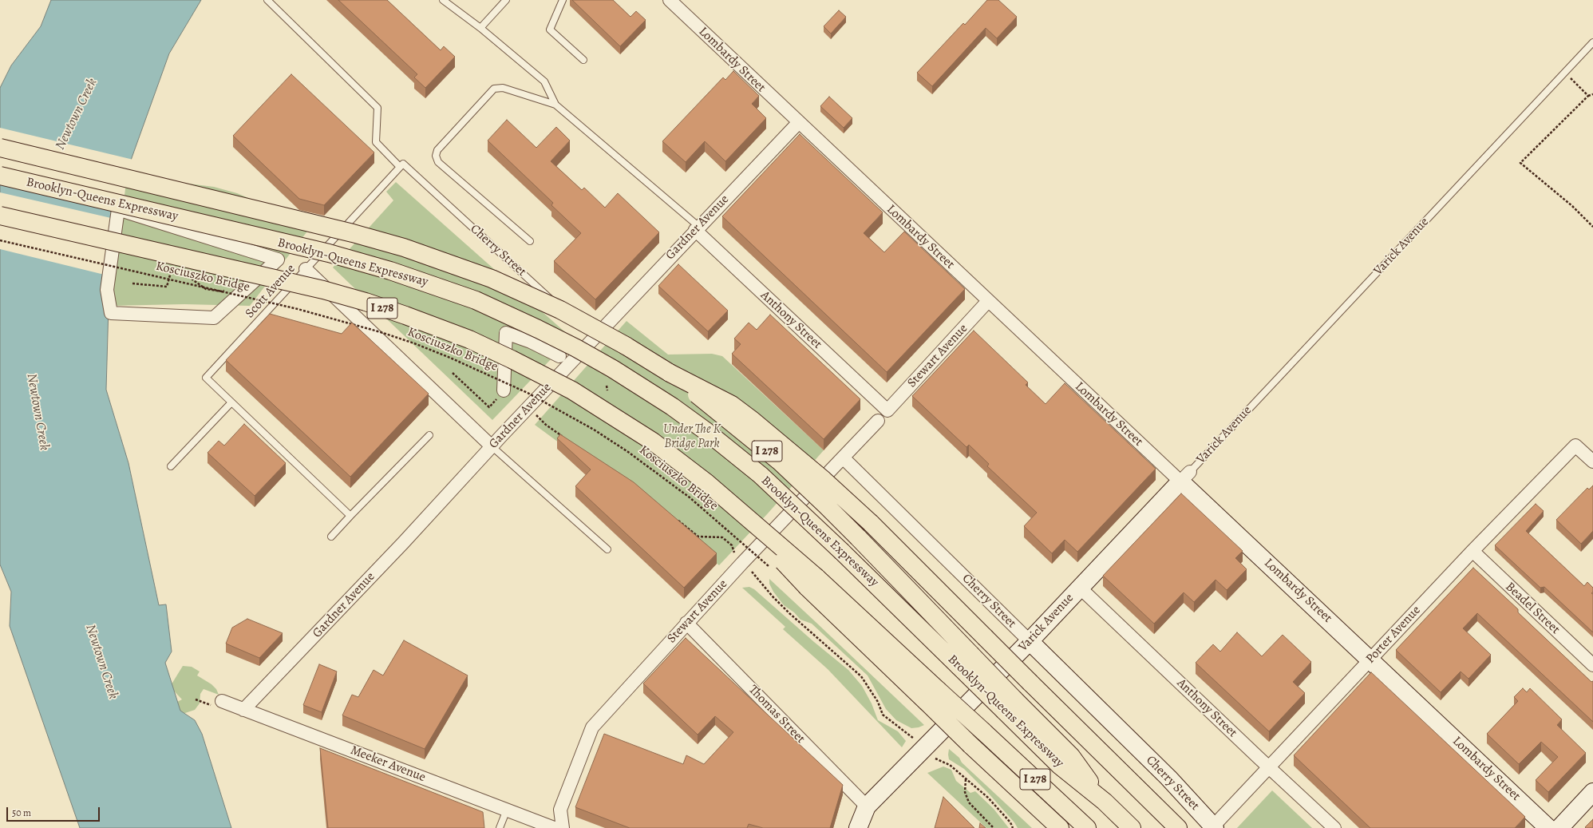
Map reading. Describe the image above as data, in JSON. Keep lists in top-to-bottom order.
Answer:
{
  "streets": {
    "highway": ["Brooklyn-Queens Expressway", "I 278"],
    "main road": ["Lombardy Street", "Varick Avenue", "Cherry Street"],
    "street": [
      "Gardner Avenue",
      "Anthony Street",
      "Stewart Avenue",
      "Beadel Street",
      "Porter Avenue",
      "Thomas Street",
      "Meeker Avenue"
    ],
    "lane": ["Scott Avenue"],
    "path": ["Kosciuszko Bridge"]
  },
  "crossings": [
    ["Lombardy Street", "Gardner Avenue"],
    ["Lombardy Street", "Varick Avenue"],
    ["Lombardy Street", "Stewart Avenue"],
    ["Lombardy Street", "Porter Avenue"],
    ["Brooklyn-Queens Expressway", "I 278"],
    ["Gardner Avenue", "Cherry Street"],
    ["Gardner Avenue", "Anthony Street"],
    ["Gardner Avenue", "Meeker Avenue"],
    ["Varick Avenue", "Cherry Street"],
    ["Varick Avenue", "Anthony Street"],
    ["Varick Avenue", "Thomas Street"],
    ["Cherry Street", "Scott Avenue"],
    ["Cherry Street", "Stewart Avenue"],
    ["Cherry Street", "Porter Avenue"],
    ["Anthony Street", "Stewart Avenue"],
    ["Anthony Street", "Porter Avenue"],
    ["Stewart Avenue", "Thomas Street"],
    ["Beadel Street", "Porter Avenue"]
  ],
  "water": ["Newtown Creek"],
  "parks": ["Under The K Bridge Park"],
  "scale_bar": "50 m"
}
